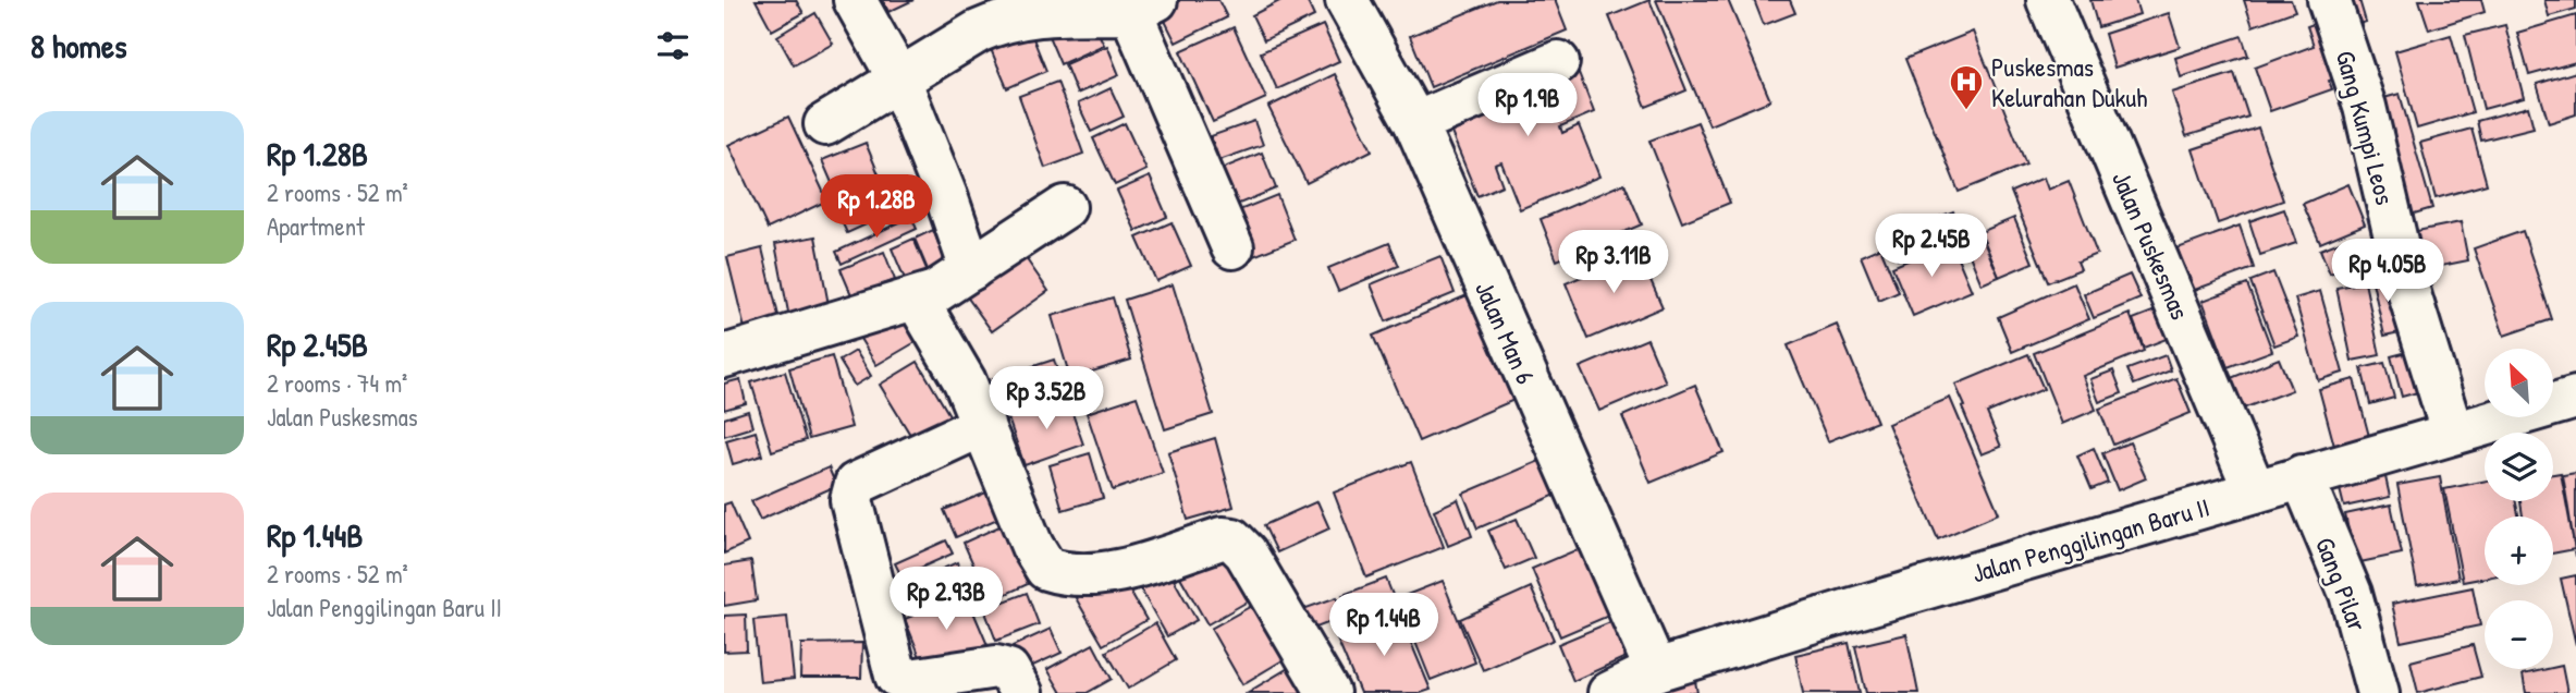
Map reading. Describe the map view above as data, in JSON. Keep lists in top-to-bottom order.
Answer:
{
  "streets": {
    "street": [
      "Gang Kumpi Leos",
      "Jalan Puskesmas",
      "Jalan Man 6",
      "Jalan Penggilingan Baru II",
      "Gang Pilar"
    ]
  },
  "crossings": [
    ["Gang Kumpi Leos", "Jalan Penggilingan Baru II"],
    ["Jalan Puskesmas", "Jalan Penggilingan Baru II"],
    ["Jalan Man 6", "Jalan Penggilingan Baru II"],
    ["Jalan Penggilingan Baru II", "Gang Pilar"]
  ],
  "places": {
    "hospital": ["Puskesmas Kelurahan Dukuh"]
  },
  "north": "top left",
  "page": {
    "heading": "8 homes",
    "price": [
      "Rp 1.9B",
      "Rp 1.28B",
      "Rp 2.45B",
      "Rp 3.11B",
      "Rp 4.05B",
      "Rp 3.52B",
      "Rp 2.93B",
      "Rp 1.44B"
    ],
    "list": [
      {
        "name": "Rp 1.28B",
        "note": "2 rooms · 52 m² · Apartment"
      },
      {
        "name": "Rp 2.45B",
        "note": "2 rooms · 74 m² · Jalan Puskesmas"
      },
      {
        "name": "Rp 1.44B",
        "note": "2 rooms · 52 m² · Jalan Penggilingan Baru II"
      }
    ],
    "map_buttons": ["+", "−"]
  }
}
